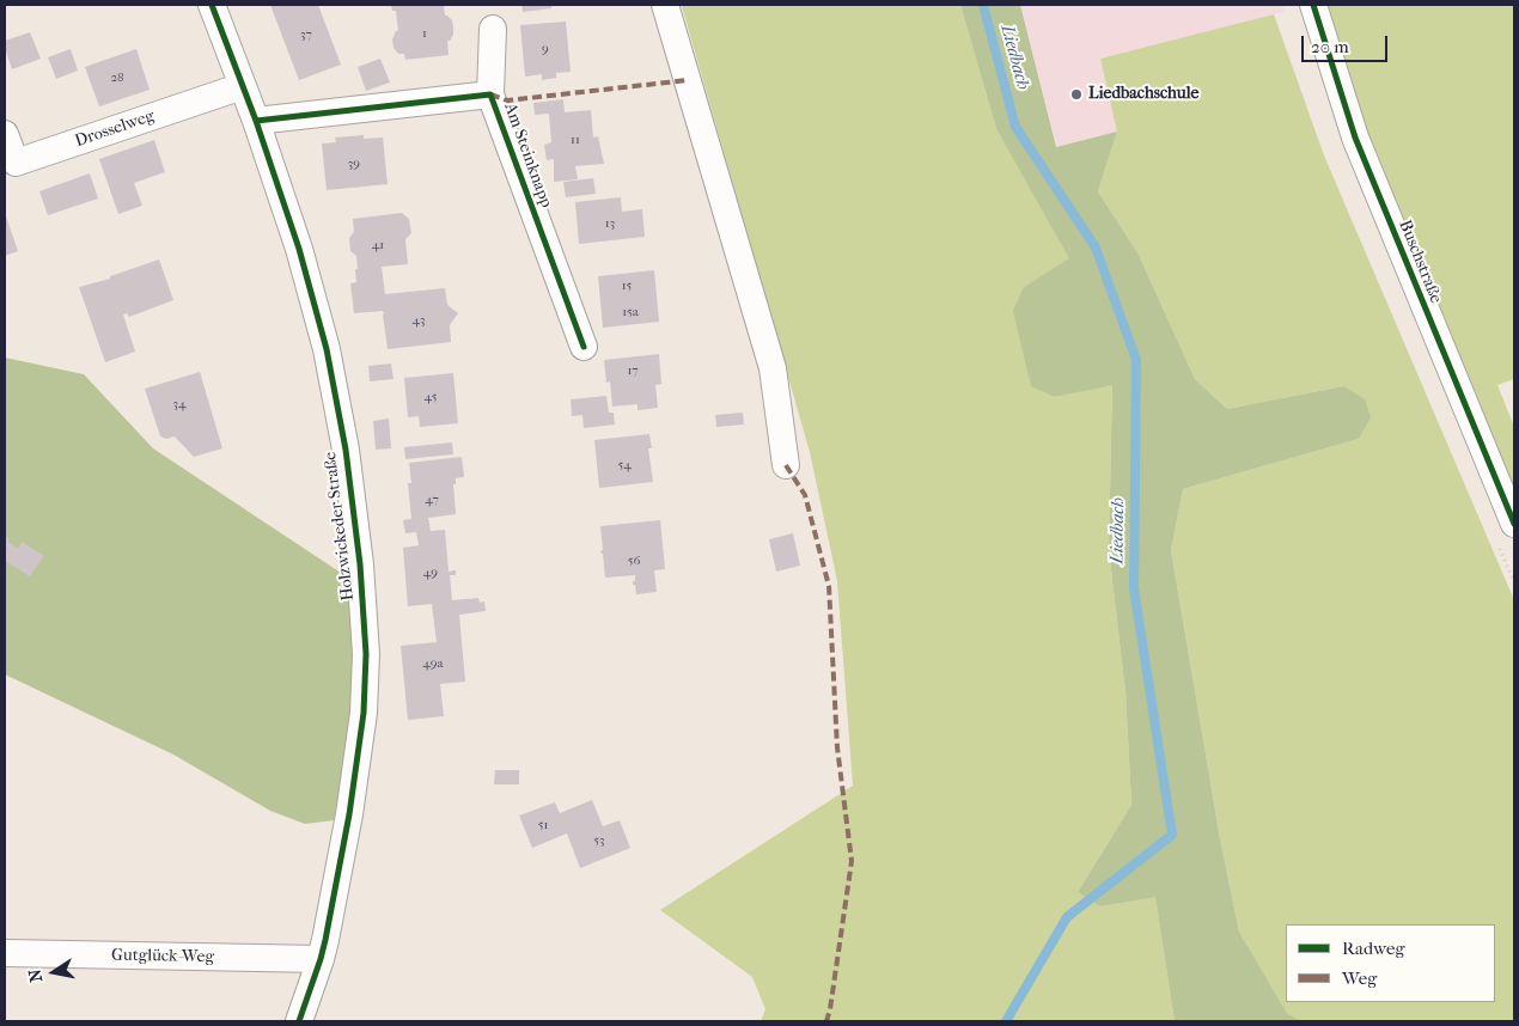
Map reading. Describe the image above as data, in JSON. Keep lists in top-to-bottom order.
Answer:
{
  "streets": {
    "street": [
      "Drosselweg",
      "Am Steinknapp",
      "Buschstraße",
      "Holzwickeder Straße",
      "Gutglück-Weg"
    ]
  },
  "crossings": [
    ["Drosselweg", "Holzwickeder Straße"],
    ["Am Steinknapp", "Holzwickeder Straße"],
    ["Holzwickeder Straße", "Gutglück-Weg"]
  ],
  "water": ["Liedbach"],
  "places": ["Liedbachschule"],
  "house_numbers": [
    "1",
    "37",
    "9",
    "28",
    "11",
    "39",
    "13",
    "41",
    "15",
    "15a",
    "43",
    "17",
    "45",
    "34",
    "54",
    "47",
    "56",
    "49",
    "49a",
    "51",
    "53"
  ],
  "legend": ["Radweg", "Weg"],
  "scale_bar": "20 m",
  "north": "left"
}
